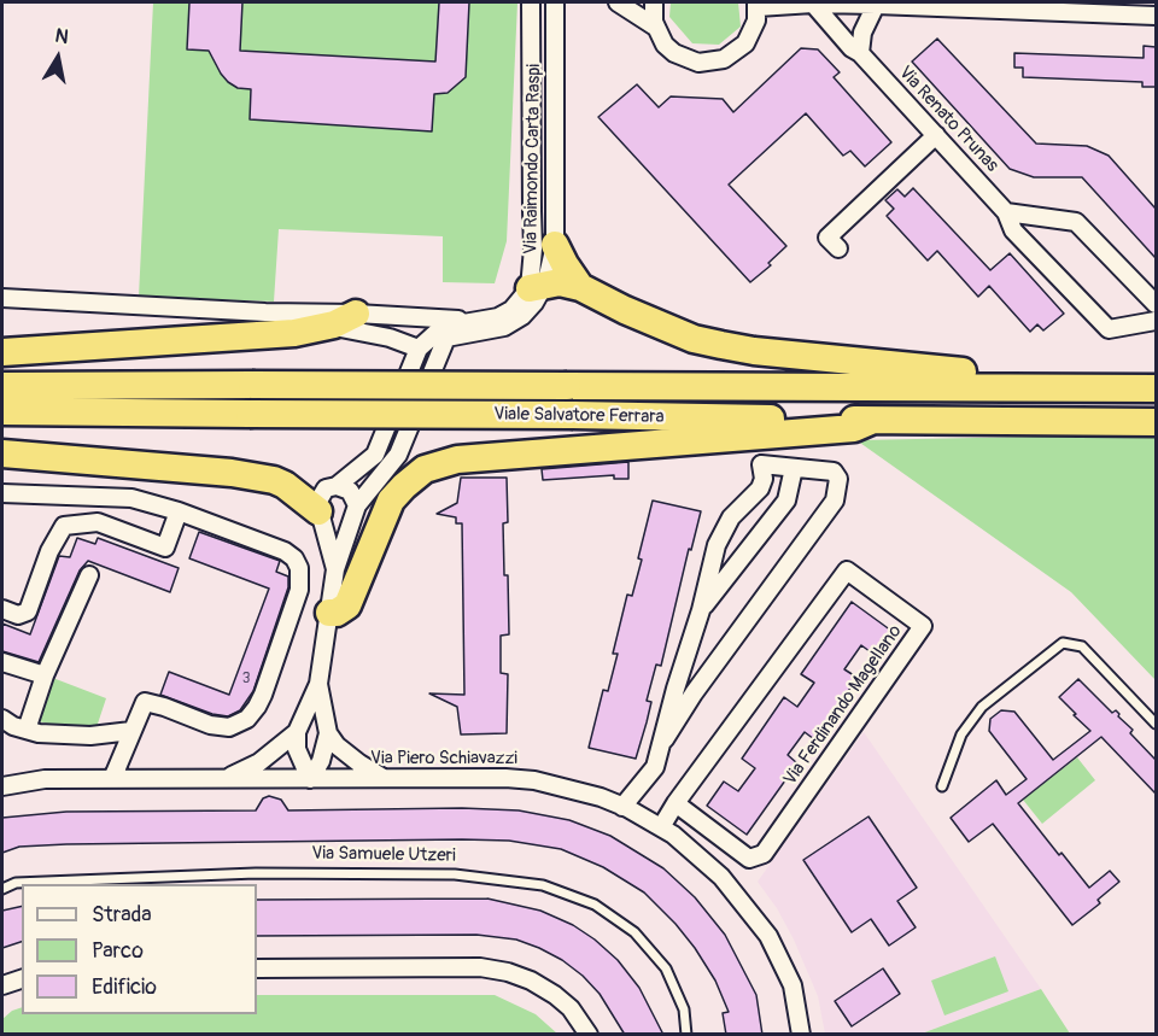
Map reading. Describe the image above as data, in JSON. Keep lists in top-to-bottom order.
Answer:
{
  "streets": {
    "highway": ["Viale Salvatore Ferrara"],
    "street": [
      "Via Renato Prunas",
      "Via Raimondo Carta Raspi",
      "Via Ferdinando Magellano",
      "Via Piero Schiavazzi"
    ],
    "lane": ["Via Samuele Utzeri"]
  },
  "crossings": [
    ["Via Ferdinando Magellano", "Via Piero Schiavazzi"]
  ],
  "house_numbers": ["3"],
  "legend": ["Strada", "Parco", "Edificio"],
  "north": "top"
}
